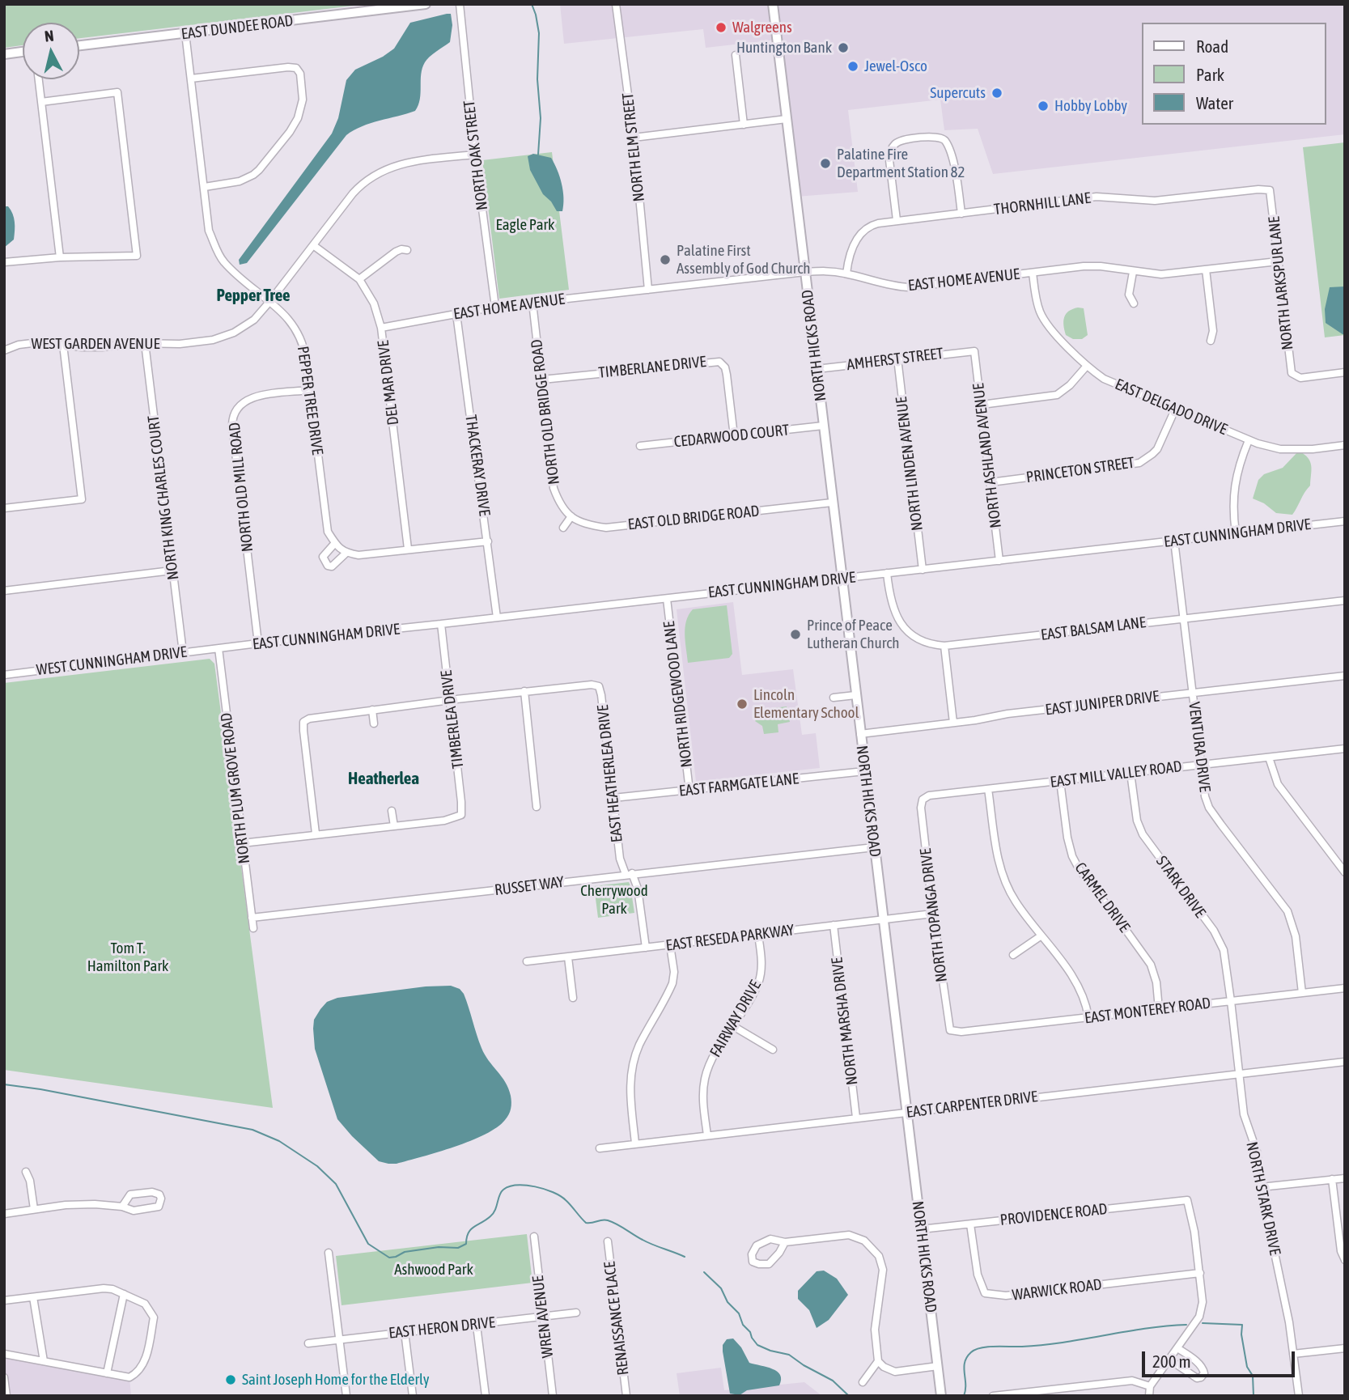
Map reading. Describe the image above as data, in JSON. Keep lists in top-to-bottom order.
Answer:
{
  "streets": {
    "main road": ["EAST DUNDEE ROAD", "NORTH HICKS ROAD"],
    "street": [
      "NORTH ELM STREET",
      "NORTH OAK STREET",
      "THORNHILL LANE",
      "EAST HOME AVENUE",
      "NORTH LARKSPUR LANE",
      "WEST GARDEN AVENUE",
      "AMHERST STREET",
      "TIMBERLANE DRIVE",
      "DEL MAR DRIVE",
      "PEPPER TREE DRIVE",
      "EAST DELGADO DRIVE",
      "NORTH OLD BRIDGE ROAD",
      "CEDARWOOD COURT",
      "NORTH ASHLAND AVENUE",
      "NORTH LINDEN AVENUE",
      "THACKERAY DRIVE",
      "PRINCETON STREET",
      "NORTH OLD MILL ROAD",
      "NORTH KING CHARLES COURT",
      "EAST OLD BRIDGE ROAD",
      "EAST CUNNINGHAM DRIVE",
      "EAST BALSAM LANE",
      "WEST CUNNINGHAM DRIVE",
      "NORTH RIDGEWOOD LANE",
      "EAST JUNIPER DRIVE",
      "TIMBERLEA DRIVE",
      "VENTURA DRIVE",
      "EAST HEATHERLEA DRIVE",
      "EAST MILL VALLEY ROAD",
      "EAST FARMGATE LANE",
      "NORTH PLUM GROVE ROAD",
      "RUSSET WAY",
      "STARK DRIVE",
      "CARMEL DRIVE",
      "NORTH TOPANGA DRIVE",
      "EAST RESEDA PARKWAY",
      "EAST MONTEREY ROAD",
      "FAIRWAY DRIVE",
      "NORTH MARSHA DRIVE",
      "EAST CARPENTER DRIVE",
      "NORTH STARK DRIVE",
      "PROVIDENCE ROAD",
      "WARWICK ROAD",
      "WREN AVENUE",
      "RENAISSANCE PLACE",
      "EAST HERON DRIVE"
    ]
  },
  "crossings": [
    ["EAST DUNDEE ROAD", "PEPPER TREE DRIVE"],
    ["NORTH ELM STREET", "EAST HOME AVENUE"],
    ["NORTH OAK STREET", "EAST HOME AVENUE"],
    ["NORTH OAK STREET", "WEST GARDEN AVENUE"],
    ["THORNHILL LANE", "EAST HOME AVENUE"],
    ["THORNHILL LANE", "NORTH LARKSPUR LANE"],
    ["EAST HOME AVENUE", "NORTH LARKSPUR LANE"],
    ["EAST HOME AVENUE", "NORTH HICKS ROAD"],
    ["EAST HOME AVENUE", "DEL MAR DRIVE"],
    ["EAST HOME AVENUE", "EAST DELGADO DRIVE"],
    ["EAST HOME AVENUE", "NORTH OLD BRIDGE ROAD"],
    ["EAST HOME AVENUE", "THACKERAY DRIVE"],
    ["WEST GARDEN AVENUE", "DEL MAR DRIVE"],
    ["WEST GARDEN AVENUE", "PEPPER TREE DRIVE"],
    ["WEST GARDEN AVENUE", "NORTH KING CHARLES COURT"],
    ["NORTH HICKS ROAD", "AMHERST STREET"],
    ["NORTH HICKS ROAD", "CEDARWOOD COURT"],
    ["NORTH HICKS ROAD", "EAST OLD BRIDGE ROAD"],
    ["NORTH HICKS ROAD", "EAST CUNNINGHAM DRIVE"],
    ["NORTH HICKS ROAD", "EAST JUNIPER DRIVE"],
    ["NORTH HICKS ROAD", "EAST FARMGATE LANE"],
    ["NORTH HICKS ROAD", "RUSSET WAY"],
    ["NORTH HICKS ROAD", "EAST RESEDA PARKWAY"],
    ["NORTH HICKS ROAD", "EAST CARPENTER DRIVE"],
    ["NORTH HICKS ROAD", "PROVIDENCE ROAD"],
    ["AMHERST STREET", "NORTH ASHLAND AVENUE"],
    ["AMHERST STREET", "NORTH LINDEN AVENUE"],
    ["TIMBERLANE DRIVE", "NORTH OLD BRIDGE ROAD"],
    ["TIMBERLANE DRIVE", "CEDARWOOD COURT"],
    ["PEPPER TREE DRIVE", "NORTH OLD MILL ROAD"],
    ["EAST DELGADO DRIVE", "PRINCETON STREET"],
    ["NORTH OLD BRIDGE ROAD", "EAST OLD BRIDGE ROAD"],
    ["NORTH ASHLAND AVENUE", "PRINCETON STREET"],
    ["NORTH ASHLAND AVENUE", "EAST CUNNINGHAM DRIVE"],
    ["NORTH LINDEN AVENUE", "EAST CUNNINGHAM DRIVE"],
    ["THACKERAY DRIVE", "EAST CUNNINGHAM DRIVE"],
    ["NORTH OLD MILL ROAD", "EAST CUNNINGHAM DRIVE"],
    ["NORTH KING CHARLES COURT", "WEST CUNNINGHAM DRIVE"],
    ["EAST CUNNINGHAM DRIVE", "EAST BALSAM LANE"],
    ["EAST CUNNINGHAM DRIVE", "WEST CUNNINGHAM DRIVE"],
    ["EAST CUNNINGHAM DRIVE", "NORTH RIDGEWOOD LANE"],
    ["EAST CUNNINGHAM DRIVE", "TIMBERLEA DRIVE"],
    ["EAST CUNNINGHAM DRIVE", "VENTURA DRIVE"],
    ["EAST CUNNINGHAM DRIVE", "NORTH PLUM GROVE ROAD"],
    ["EAST BALSAM LANE", "VENTURA DRIVE"],
    ["WEST CUNNINGHAM DRIVE", "NORTH PLUM GROVE ROAD"],
    ["NORTH RIDGEWOOD LANE", "EAST FARMGATE LANE"],
    ["EAST JUNIPER DRIVE", "VENTURA DRIVE"],
    ["TIMBERLEA DRIVE", "EAST HEATHERLEA DRIVE"],
    ["VENTURA DRIVE", "EAST MILL VALLEY ROAD"],
    ["VENTURA DRIVE", "EAST MONTEREY ROAD"],
    ["EAST HEATHERLEA DRIVE", "EAST FARMGATE LANE"],
    ["EAST HEATHERLEA DRIVE", "RUSSET WAY"],
    ["EAST HEATHERLEA DRIVE", "EAST RESEDA PARKWAY"],
    ["EAST MILL VALLEY ROAD", "STARK DRIVE"],
    ["EAST MILL VALLEY ROAD", "CARMEL DRIVE"],
    ["EAST MILL VALLEY ROAD", "NORTH TOPANGA DRIVE"],
    ["NORTH PLUM GROVE ROAD", "RUSSET WAY"],
    ["STARK DRIVE", "EAST MONTEREY ROAD"],
    ["STARK DRIVE", "NORTH STARK DRIVE"],
    ["CARMEL DRIVE", "EAST MONTEREY ROAD"],
    ["NORTH TOPANGA DRIVE", "EAST RESEDA PARKWAY"],
    ["NORTH TOPANGA DRIVE", "EAST MONTEREY ROAD"],
    ["EAST RESEDA PARKWAY", "FAIRWAY DRIVE"],
    ["EAST RESEDA PARKWAY", "NORTH MARSHA DRIVE"],
    ["EAST MONTEREY ROAD", "NORTH STARK DRIVE"],
    ["FAIRWAY DRIVE", "EAST CARPENTER DRIVE"],
    ["NORTH MARSHA DRIVE", "EAST CARPENTER DRIVE"],
    ["EAST CARPENTER DRIVE", "NORTH STARK DRIVE"],
    ["PROVIDENCE ROAD", "WARWICK ROAD"],
    ["WREN AVENUE", "EAST HERON DRIVE"]
  ],
  "districts": ["Pepper Tree", "Heatherlea"],
  "parks": [
    "Eagle Park",
    "Cherrywood Park",
    "Tom T. Hamilton Park",
    "Ashwood Park"
  ],
  "places": [
    "Walgreens",
    "Huntington Bank",
    "Jewel-Osco",
    "Supercuts",
    "Hobby Lobby",
    "Palatine Fire Department Station 82",
    "Palatine First Assembly of God Church",
    "Prince of Peace Lutheran Church",
    "Lincoln Elementary School",
    "Saint Joseph Home for the Elderly"
  ],
  "legend": ["Road", "Park", "Water"],
  "scale_bar": "200 m",
  "north": "top"
}
